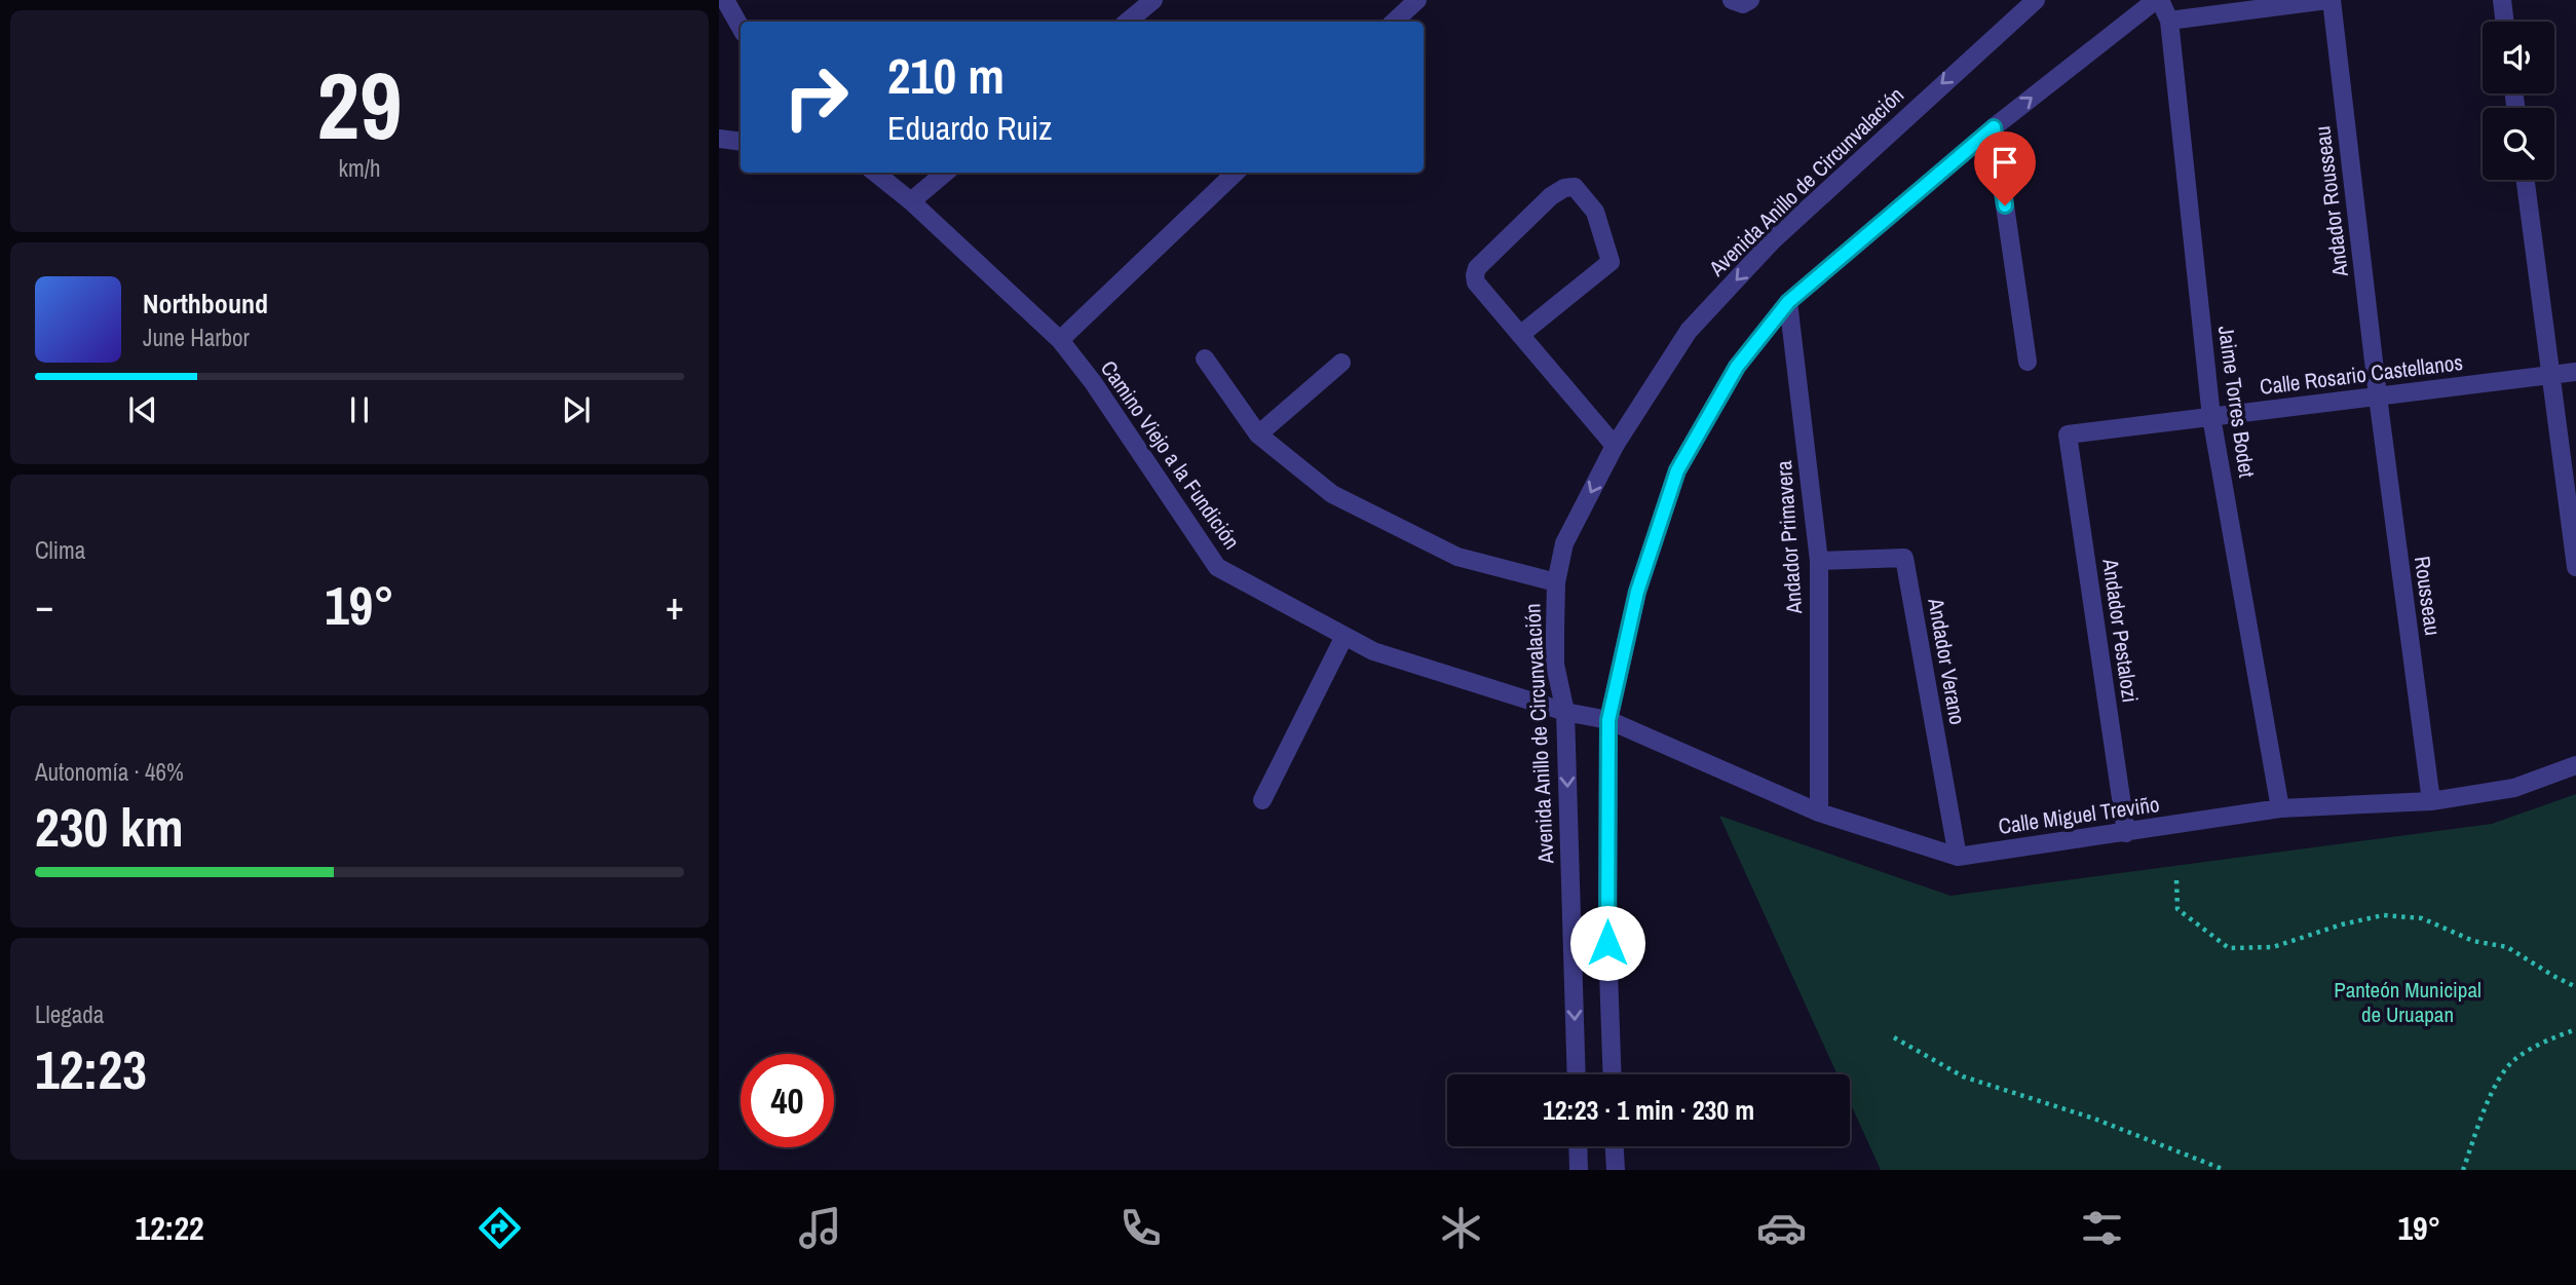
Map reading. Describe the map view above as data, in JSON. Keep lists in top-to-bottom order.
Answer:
{
  "streets": {
    "street": [
      "Avenida Anillo de Circunvalación",
      "Andador Rousseau",
      "Calle Rosario Castellanos",
      "Jaime Torres Bodet",
      "Camino Viejo a la Fundición",
      "Andador Primavera",
      "Rousseau",
      "Andador Pestalozi",
      "Andador Verano",
      "Calle Miguel Treviño"
    ]
  },
  "crossings": [
    ["Avenida Anillo de Circunvalación", "Camino Viejo a la Fundición"],
    ["Andador Rousseau", "Calle Rosario Castellanos"],
    ["Andador Rousseau", "Rousseau"],
    ["Calle Rosario Castellanos", "Jaime Torres Bodet"],
    ["Calle Rosario Castellanos", "Rousseau"],
    ["Calle Rosario Castellanos", "Andador Pestalozi"],
    ["Jaime Torres Bodet", "Calle Miguel Treviño"],
    ["Camino Viejo a la Fundición", "Calle Miguel Treviño"],
    ["Andador Primavera", "Andador Verano"],
    ["Andador Primavera", "Calle Miguel Treviño"],
    ["Rousseau", "Calle Miguel Treviño"],
    ["Andador Pestalozi", "Calle Miguel Treviño"],
    ["Andador Verano", "Calle Miguel Treviño"]
  ],
  "parks": ["Panteón Municipal de Uruapan"],
  "page": {
    "tile": [
      ["29", "km/h"],
      "Clima",
      ["Autonomía · 46%", "230 km"],
      ["Llegada", "12:23"]
    ],
    "turn": ["210 m", "Eduardo Ruiz"],
    "song": ["Northbound", "June Harbor"],
    "heat": ["−", "19°", "+"],
    "limit": "40",
    "trip": "12:23 · 1 min · 230 m",
    "tabs": ["12:22", "19°"]
  }
}
